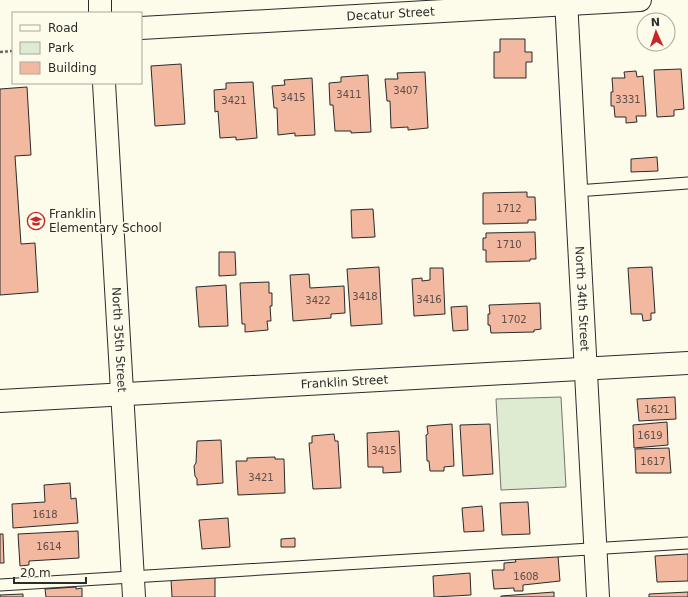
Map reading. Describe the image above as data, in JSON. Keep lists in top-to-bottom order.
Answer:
{
  "streets": {
    "street": [
      "Decatur Street",
      "North 34th Street",
      "North 35th Street",
      "Franklin Street"
    ]
  },
  "crossings": [
    ["Decatur Street", "North 34th Street"],
    ["North 34th Street", "Franklin Street"],
    ["North 35th Street", "Franklin Street"]
  ],
  "places": {
    "school or university": ["Franklin Elementary School"]
  },
  "house_numbers": [
    "3407",
    "3411",
    "3415",
    "3331",
    "3421",
    "1712",
    "1710",
    "3418",
    "3416",
    "3422",
    "1702",
    "1621",
    "1619",
    "3415",
    "1617",
    "3421",
    "1618",
    "1614",
    "1608"
  ],
  "legend": ["Road", "Park", "Building"],
  "scale_bar": "20 m",
  "north": "top"
}
